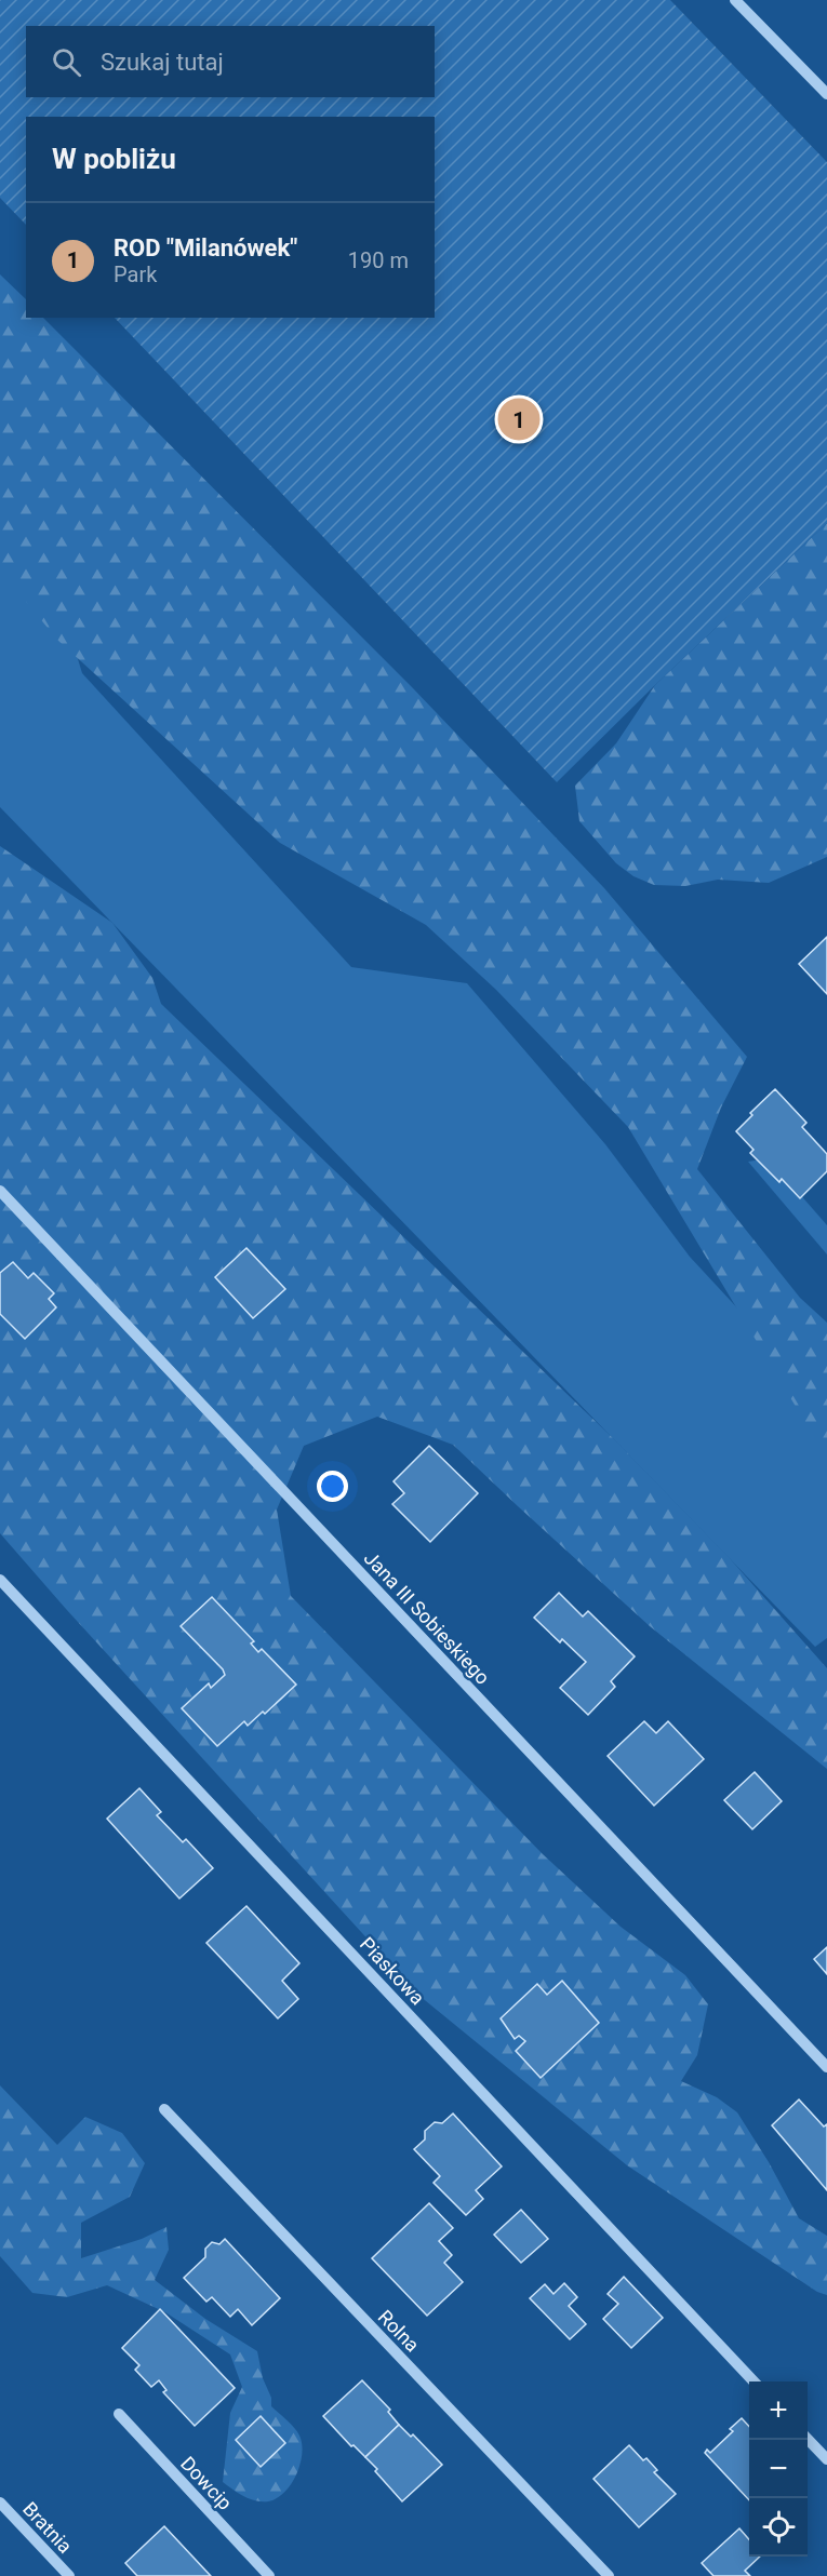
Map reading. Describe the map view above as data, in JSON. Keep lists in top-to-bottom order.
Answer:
{
  "streets": {
    "street": [
      "Jana III Sobieskiego",
      "Piaskowa",
      "Rolna",
      "Dowcip",
      "Bratnia"
    ]
  },
  "page": {
    "search": "Szukaj tutaj",
    "heading": "W pobliżu",
    "list": [
      {
        "mark": "1",
        "name": "ROD \"Milanówek\"",
        "note": "Park",
        "value": "190 m"
      }
    ],
    "pins": "1",
    "map_buttons": ["+", "−"]
  }
}
